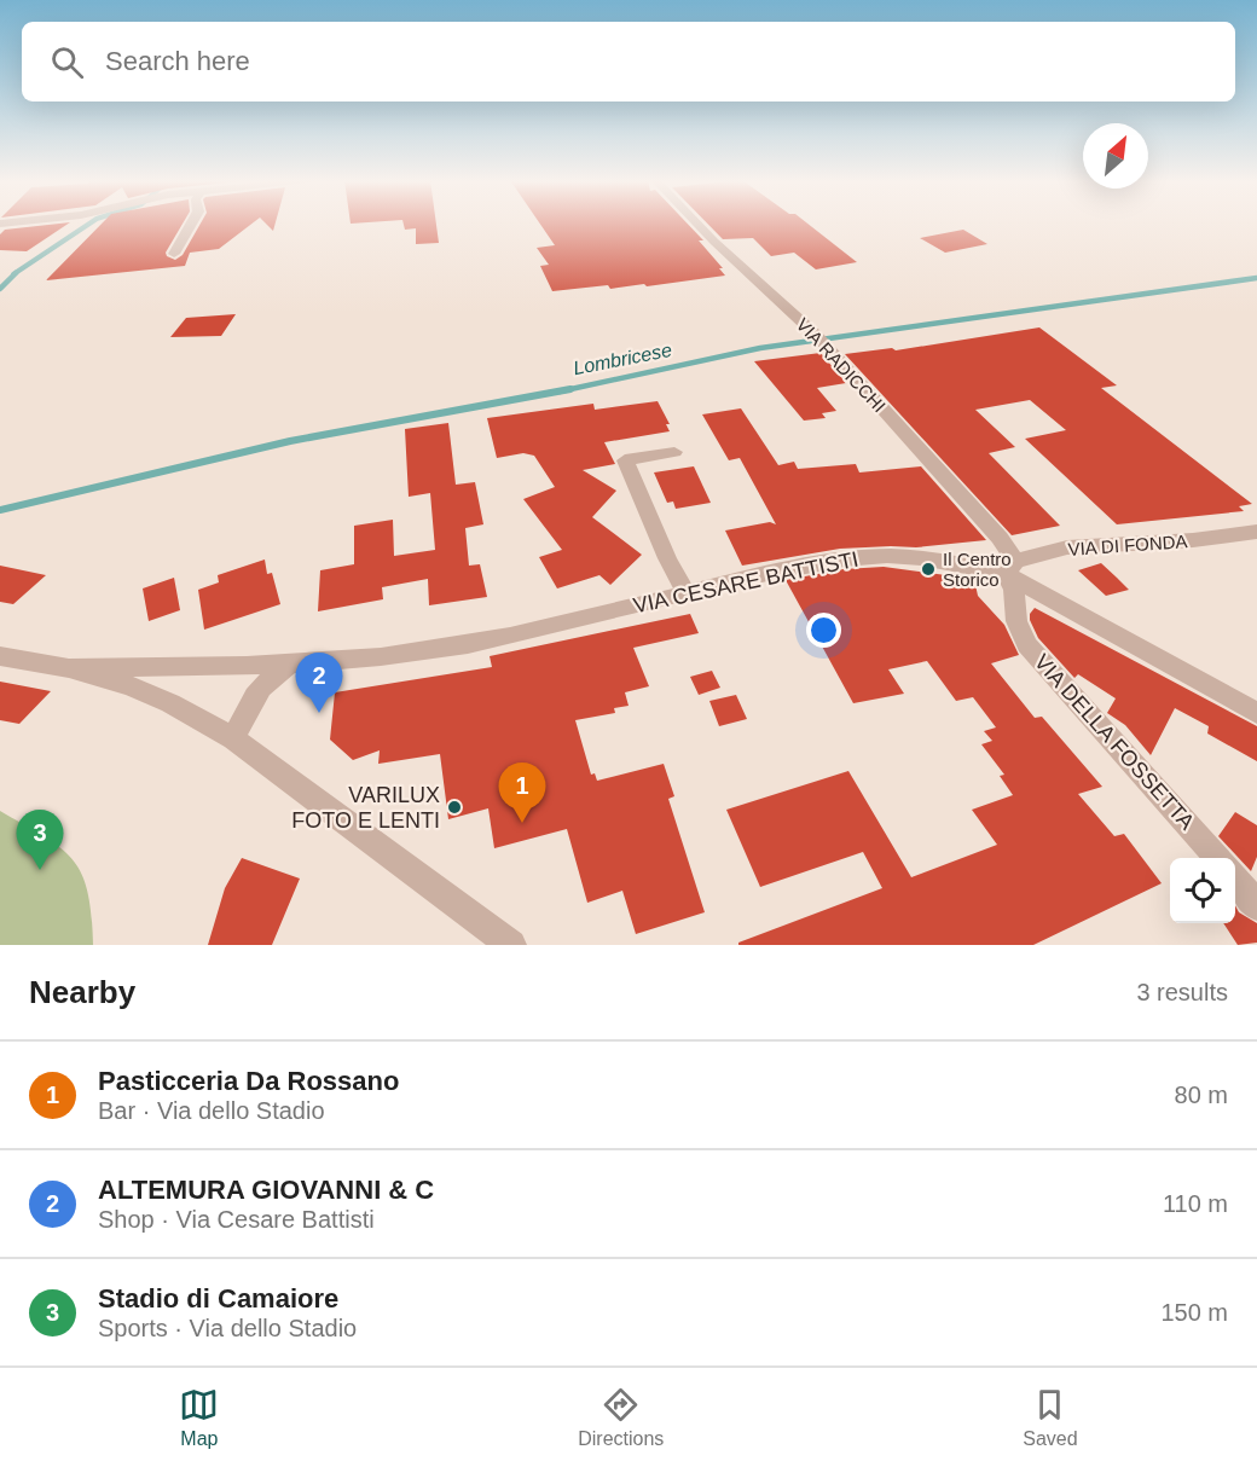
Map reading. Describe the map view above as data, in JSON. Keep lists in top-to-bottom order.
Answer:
{
  "streets": {
    "street": [
      "VIA RADICCHI",
      "VIA DI FONDA",
      "VIA CESARE BATTISTI",
      "VIA DELLA FOSSETTA"
    ]
  },
  "crossings": [
    ["VIA RADICCHI", "VIA DI FONDA"],
    ["VIA RADICCHI", "VIA CESARE BATTISTI"],
    ["VIA RADICCHI", "VIA DELLA FOSSETTA"],
    ["VIA DI FONDA", "VIA CESARE BATTISTI"],
    ["VIA DI FONDA", "VIA DELLA FOSSETTA"],
    ["VIA CESARE BATTISTI", "VIA DELLA FOSSETTA"]
  ],
  "water": ["Lombricese"],
  "places": ["Il Centro Storico", "VARILUX FOTO E LENTI"],
  "north": "top right",
  "page": {
    "search": "Search here",
    "pins": ["2", "1", "3"],
    "heading": ["Nearby", "3 results"],
    "list": [
      {
        "mark": "1",
        "name": "Pasticceria Da Rossano",
        "note": "Bar · Via dello Stadio",
        "value": "80 m"
      },
      {
        "mark": "2",
        "name": "ALTEMURA GIOVANNI & C",
        "note": "Shop · Via Cesare Battisti",
        "value": "110 m"
      },
      {
        "mark": "3",
        "name": "Stadio di Camaiore",
        "note": "Sports · Via dello Stadio",
        "value": "150 m"
      }
    ],
    "nav": ["Map", "Directions", "Saved"]
  }
}
